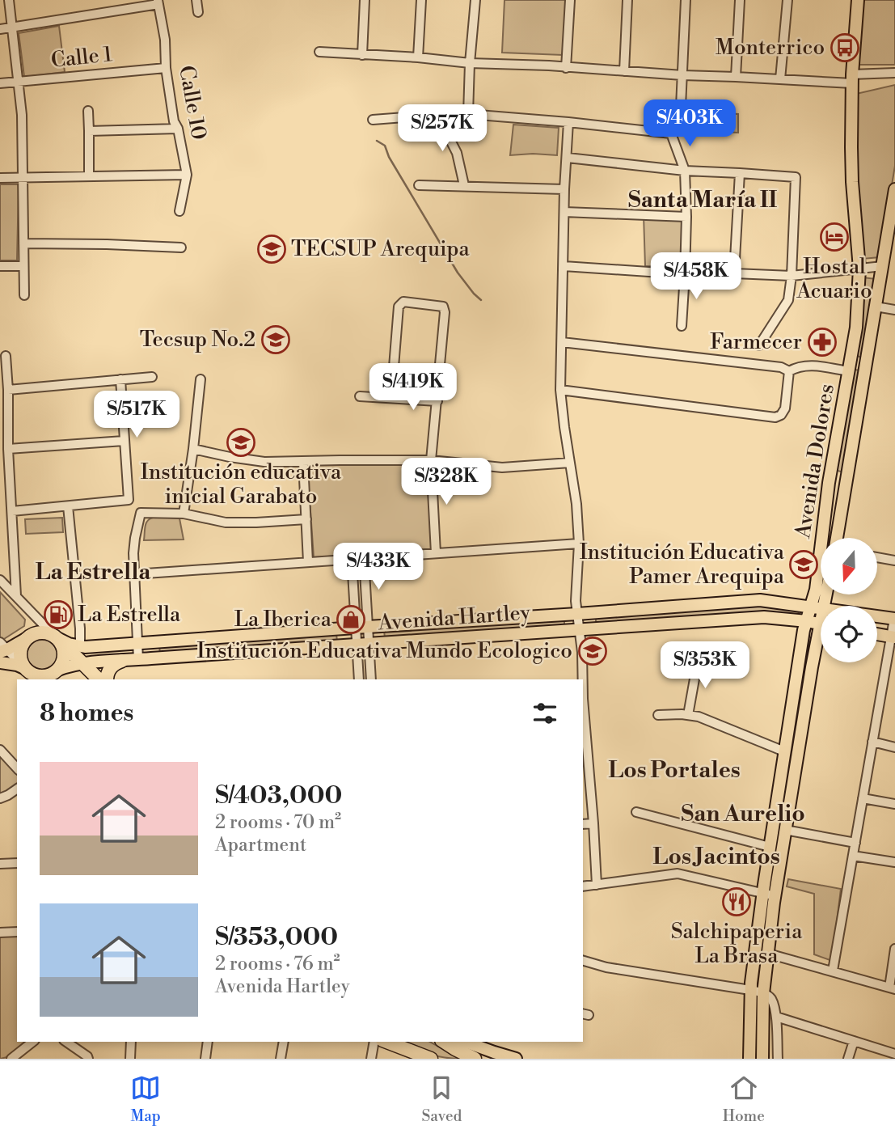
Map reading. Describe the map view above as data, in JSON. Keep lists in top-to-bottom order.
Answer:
{
  "streets": {
    "main road": ["Avenida Dolores", "Avenida Hartley"],
    "street": ["Calle 1", "Calle 10"]
  },
  "crossings": [
    ["Calle 1", "Calle 10"],
    ["Avenida Dolores", "Avenida Hartley"]
  ],
  "districts": [
    "Santa María II",
    "La Estrella",
    "Los Portales",
    "San Aurelio",
    "Los Jacintos"
  ],
  "places": {
    "bus stop": ["Monterrico"],
    "hotel": ["Hostal Acuario"],
    "school or university": [
      "TECSUP Arequipa",
      "Tecsup No.2",
      "Institución educativa inicial Garabato",
      "Institución Educativa Pamer Arequipa",
      "Institución Educativa Mundo Ecologico"
    ],
    "pharmacy": ["Farmecer"],
    "fuel station": ["La Estrella"],
    "shop": ["La Iberica"],
    "restaurant": ["Salchipaperia La Brasa"]
  },
  "north": "bottom",
  "page": {
    "price": [
      "S/403K",
      "S/257K",
      "S/458K",
      "S/419K",
      "S/517K",
      "S/328K",
      "S/433K",
      "S/353K"
    ],
    "heading": "8 homes",
    "list": [
      {
        "name": "S/403,000",
        "note": "2 rooms · 70 m² · Apartment"
      },
      {
        "name": "S/353,000",
        "note": "2 rooms · 76 m² · Avenida Hartley"
      }
    ],
    "tabs": ["Map", "Saved", "Home"]
  }
}
